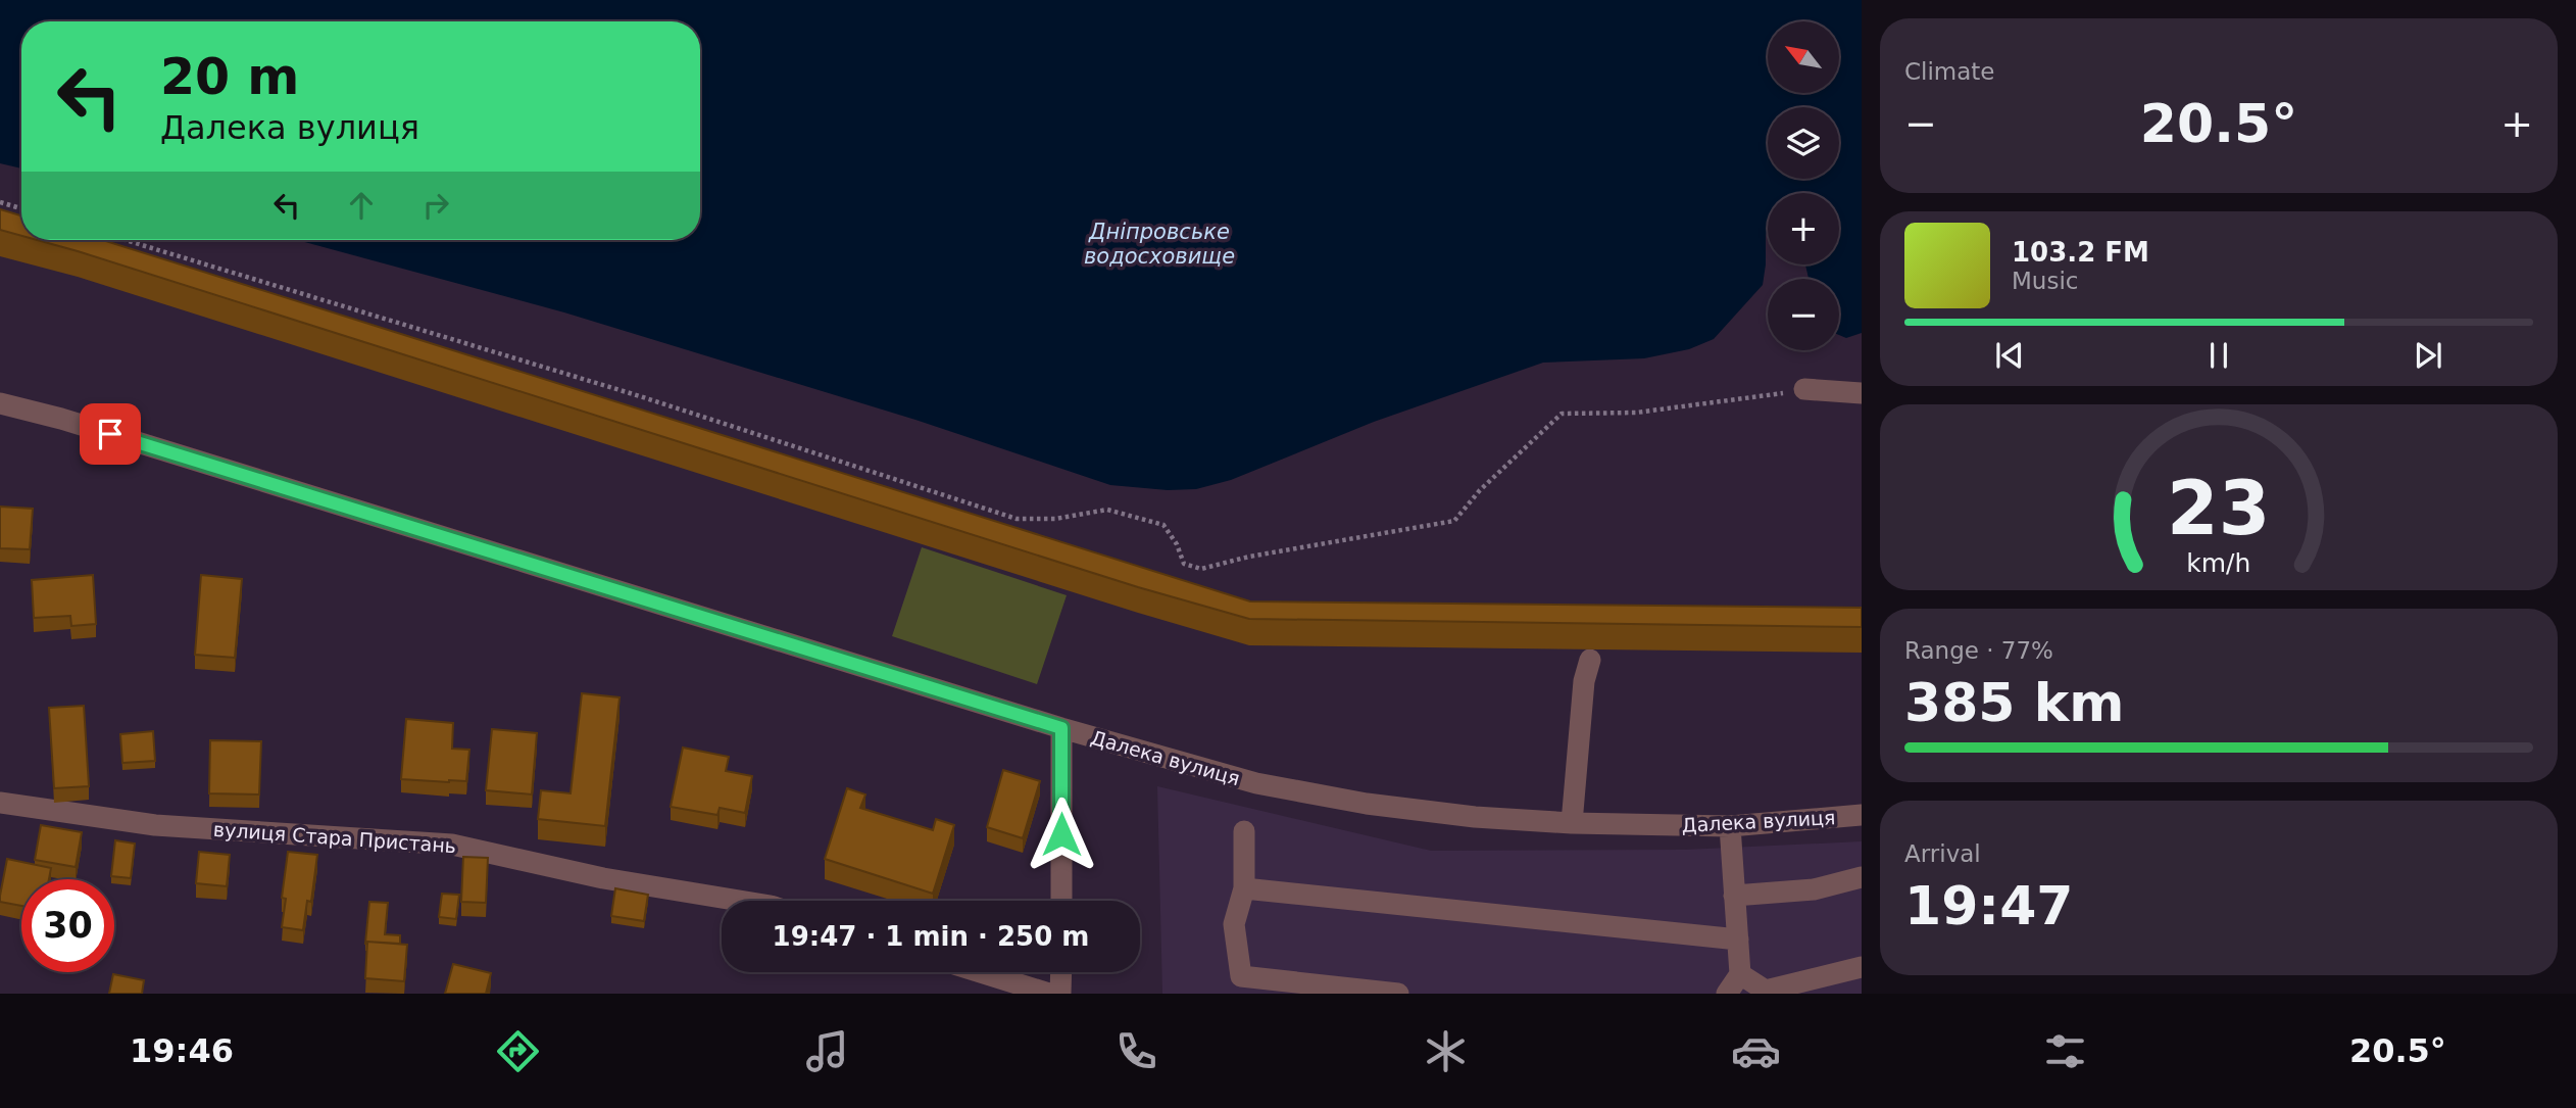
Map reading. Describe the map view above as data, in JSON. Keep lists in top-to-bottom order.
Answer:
{
  "streets": {
    "street": ["Далека вулиця", "вулиця Стара Пристань"]
  },
  "water": ["Дніпровське водосховище"],
  "north": "top left",
  "page": {
    "tile": [
      "Climate",
      ["Range · 77%", "385 km"],
      ["Arrival", "19:47"]
    ],
    "map_buttons": ["+", "−"],
    "turn": ["20 m", "Далека вулиця"],
    "heat": ["−", "20.5°", "+"],
    "song": ["103.2 FM", "Music"],
    "limit": "30",
    "trip": "19:47 · 1 min · 250 m",
    "tabs": ["19:46", "20.5°"],
    "gauge": ["23", "km/h"]
  }
}
